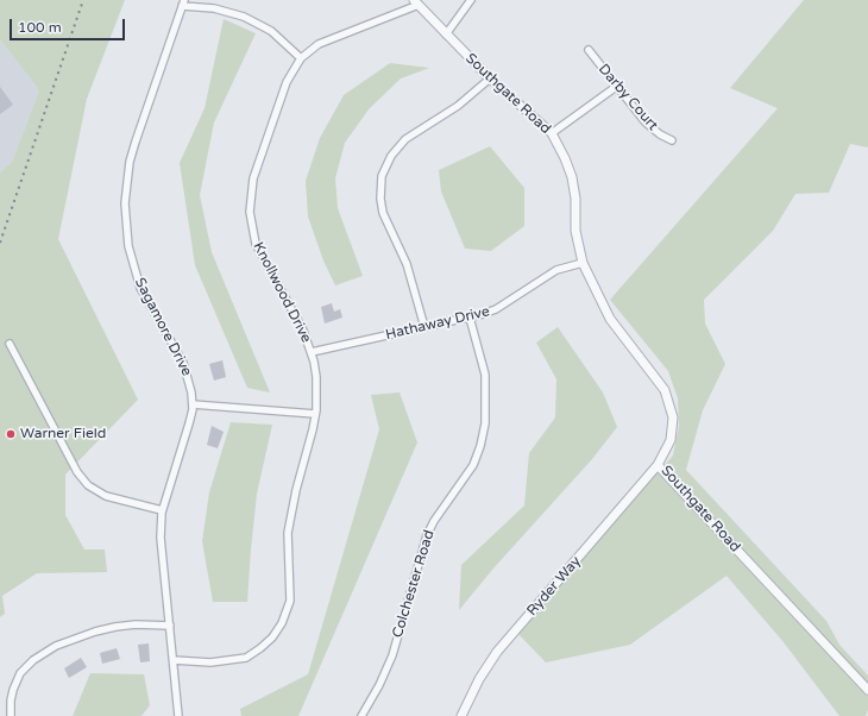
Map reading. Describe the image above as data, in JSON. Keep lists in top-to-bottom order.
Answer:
{
  "streets": {
    "street": [
      "Southgate Road",
      "Darby Court",
      "Knollwood Drive",
      "Hathaway Drive",
      "Sagamore Drive",
      "Colchester Road",
      "Ryder Way"
    ]
  },
  "crossings": [
    ["Southgate Road", "Knollwood Drive"],
    ["Southgate Road", "Hathaway Drive"],
    ["Southgate Road", "Ryder Way"],
    ["Knollwood Drive", "Hathaway Drive"],
    ["Knollwood Drive", "Sagamore Drive"],
    ["Hathaway Drive", "Colchester Road"]
  ],
  "places": ["Warner Field"],
  "scale_bar": "100 m"
}
